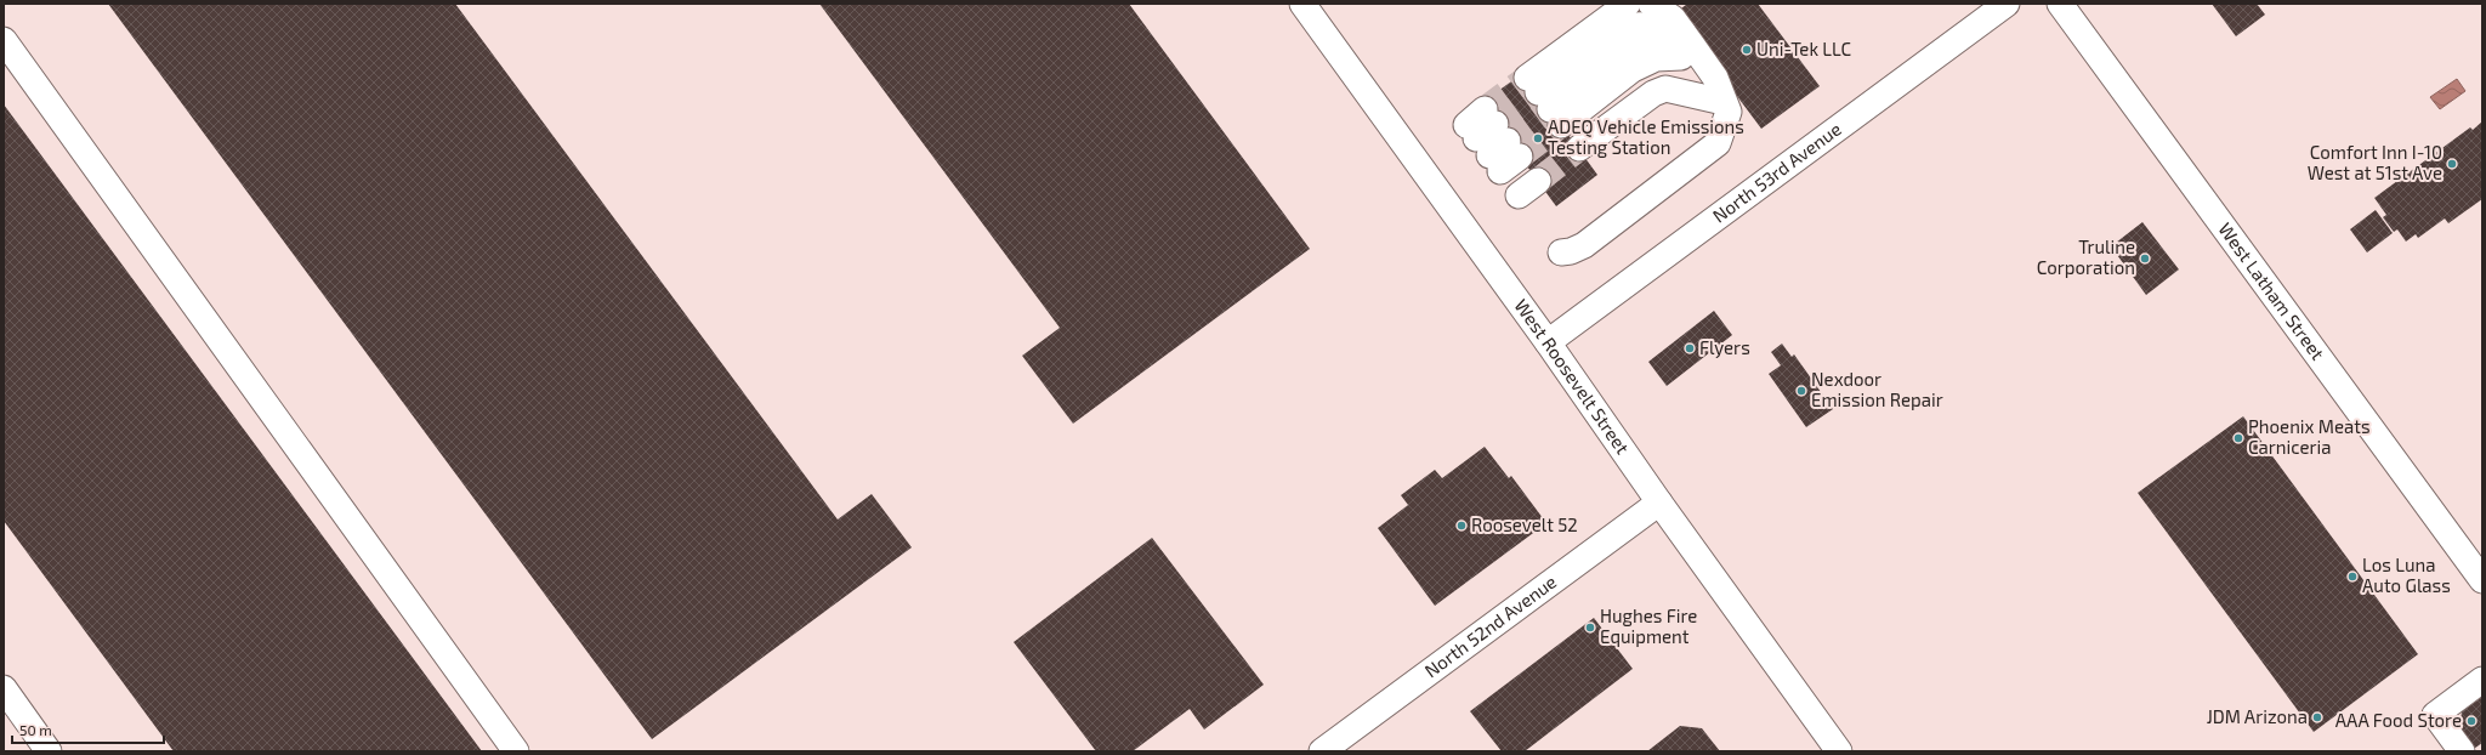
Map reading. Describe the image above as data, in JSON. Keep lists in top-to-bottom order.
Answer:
{
  "streets": {
    "street": [
      "North 53rd Avenue",
      "West Latham Street",
      "West Roosevelt Street",
      "North 52nd Avenue"
    ]
  },
  "crossings": [
    ["North 53rd Avenue", "West Roosevelt Street"],
    ["West Roosevelt Street", "North 52nd Avenue"]
  ],
  "places": [
    "Uni-Tek LLC",
    "ADEQ Vehicle Emissions Testing Station",
    "Comfort Inn I-10 West at 51st Ave",
    "Truline Corporation",
    "Flyers",
    "Nexdoor Emission Repair",
    "Phoenix Meats Carniceria",
    "Roosevelt 52",
    "Los Luna Auto Glass",
    "Hughes Fire Equipment",
    "JDM Arizona",
    "AAA Food Store"
  ],
  "scale_bar": "50 m"
}
